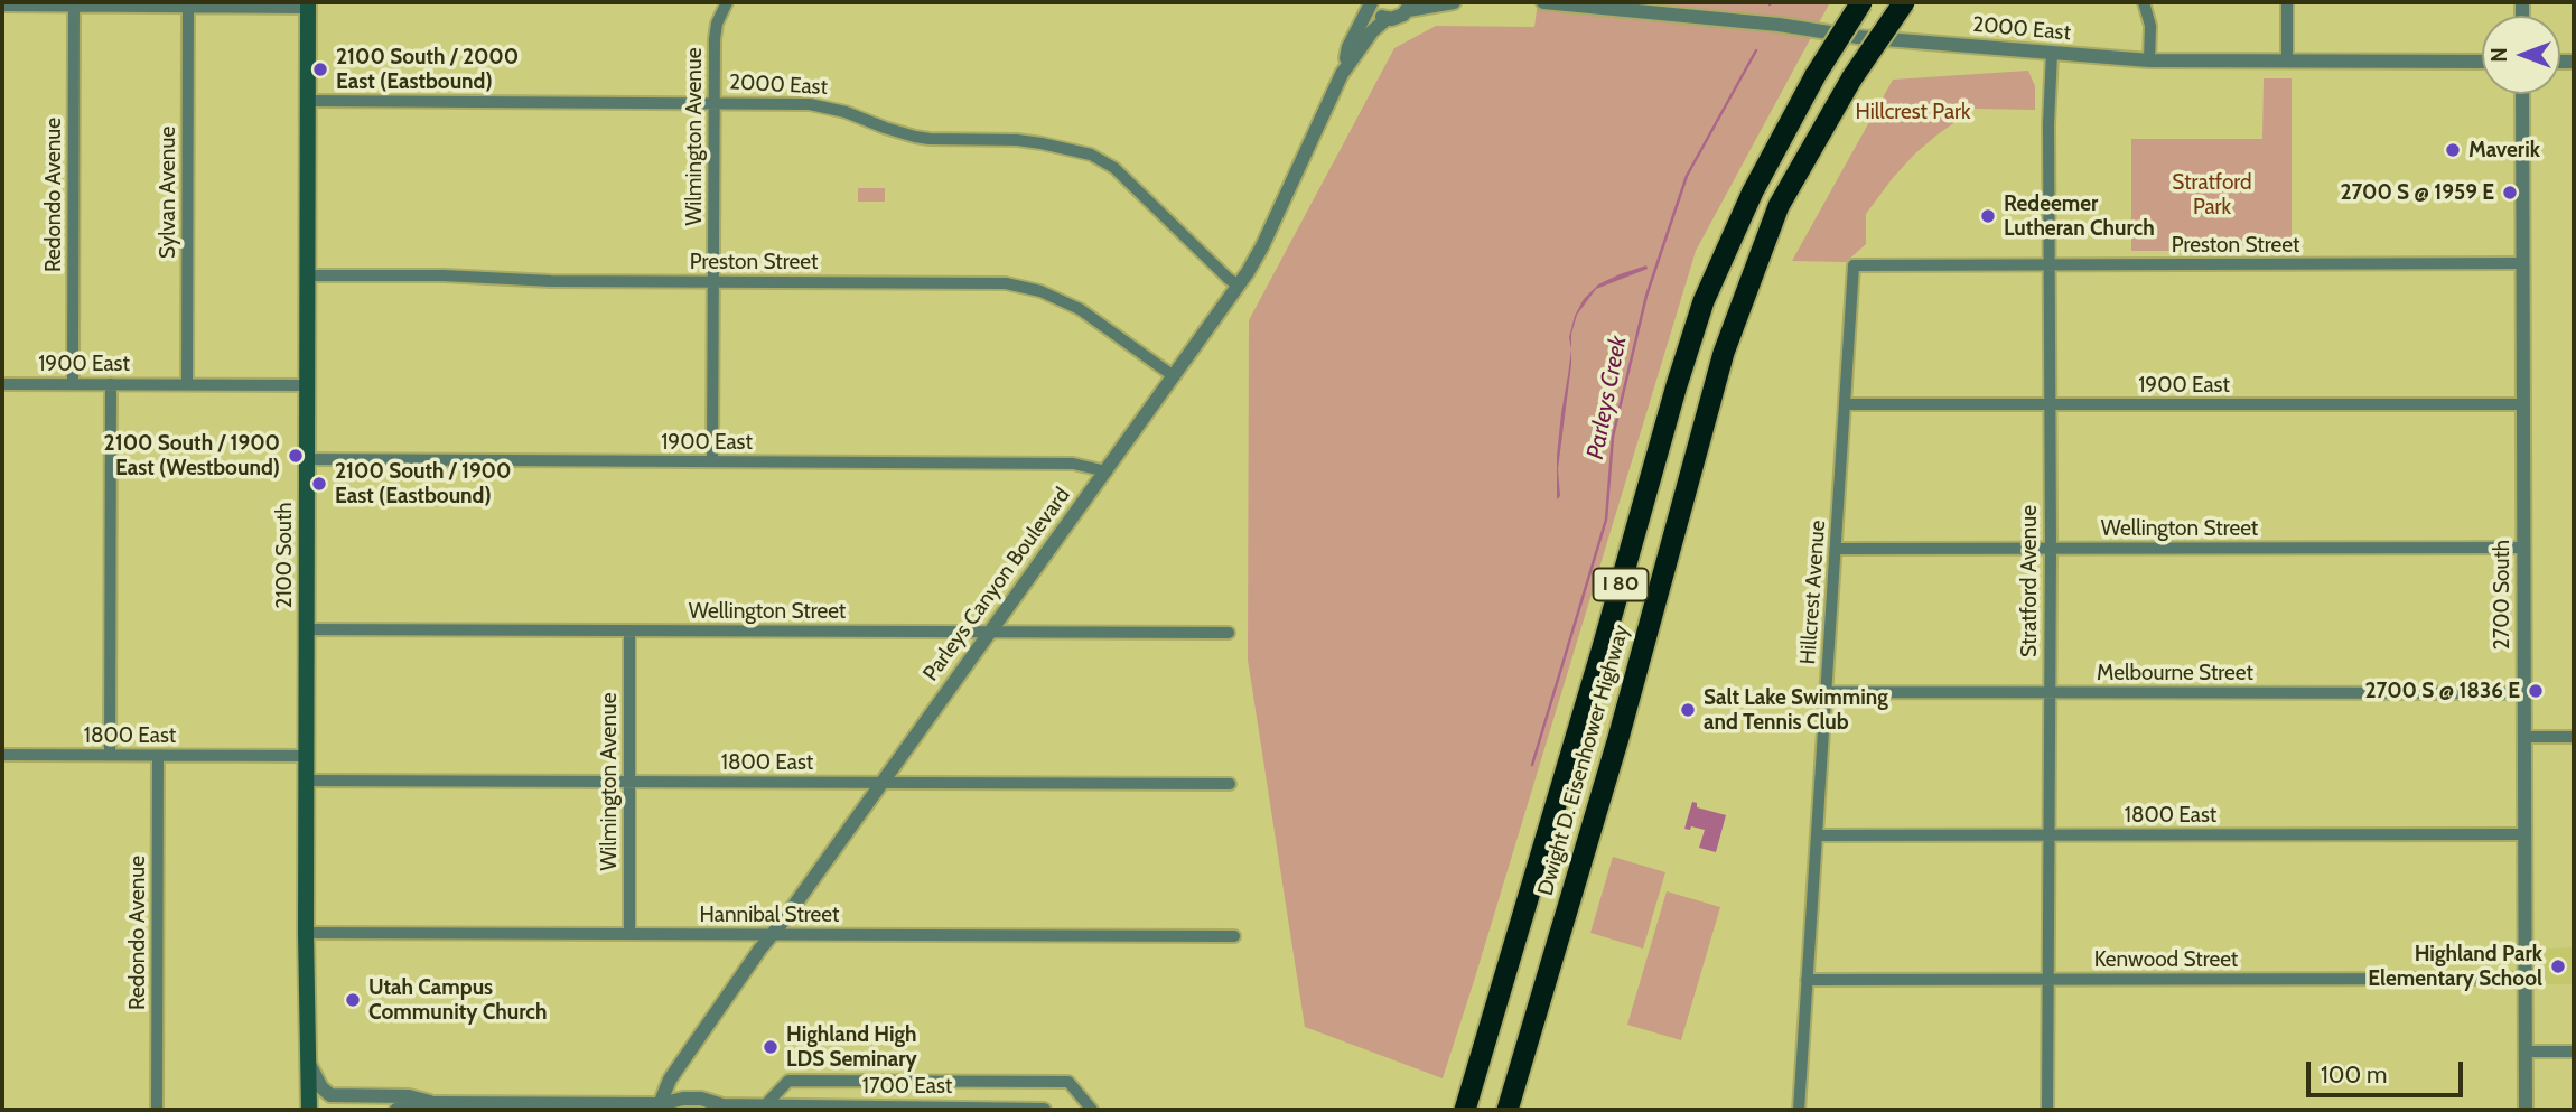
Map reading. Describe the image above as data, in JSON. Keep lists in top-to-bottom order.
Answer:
{
  "streets": {
    "highway": ["I 80", "Dwight D. Eisenhower Highway"],
    "main road": ["2100 South"],
    "street": [
      "2000 East",
      "Wilmington Avenue",
      "Sylvan Avenue",
      "Redondo Avenue",
      "Preston Street",
      "1900 East",
      "Wellington Street",
      "Stratford Avenue",
      "Parleys Canyon Boulevard",
      "Hillcrest Avenue",
      "2700 South",
      "Melbourne Street",
      "1800 East",
      "Hannibal Street",
      "Kenwood Street",
      "1700 East"
    ]
  },
  "crossings": [
    ["2000 East", "Wilmington Avenue"],
    ["2000 East", "2100 South"],
    ["2000 East", "Stratford Avenue"],
    ["2000 East", "Parleys Canyon Boulevard"],
    ["Wilmington Avenue", "Preston Street"],
    ["Wilmington Avenue", "1900 East"],
    ["Wilmington Avenue", "Wellington Street"],
    ["Wilmington Avenue", "1800 East"],
    ["Wilmington Avenue", "Hannibal Street"],
    ["Sylvan Avenue", "1900 East"],
    ["Redondo Avenue", "1900 East"],
    ["Redondo Avenue", "1800 East"],
    ["Preston Street", "2100 South"],
    ["Preston Street", "Stratford Avenue"],
    ["Preston Street", "Parleys Canyon Boulevard"],
    ["Preston Street", "Hillcrest Avenue"],
    ["Preston Street", "2700 South"],
    ["1900 East", "2100 South"],
    ["1900 East", "Stratford Avenue"],
    ["1900 East", "Parleys Canyon Boulevard"],
    ["1900 East", "Hillcrest Avenue"],
    ["1900 East", "2700 South"],
    ["Wellington Street", "2100 South"],
    ["Wellington Street", "Stratford Avenue"],
    ["Wellington Street", "Parleys Canyon Boulevard"],
    ["Wellington Street", "Hillcrest Avenue"],
    ["Wellington Street", "2700 South"],
    ["2100 South", "1800 East"],
    ["2100 South", "Hannibal Street"],
    ["Stratford Avenue", "Melbourne Street"],
    ["Stratford Avenue", "1800 East"],
    ["Stratford Avenue", "Kenwood Street"],
    ["Parleys Canyon Boulevard", "1800 East"],
    ["Parleys Canyon Boulevard", "Hannibal Street"],
    ["Parleys Canyon Boulevard", "1700 East"],
    ["Hillcrest Avenue", "Melbourne Street"],
    ["Hillcrest Avenue", "1800 East"],
    ["Hillcrest Avenue", "Kenwood Street"],
    ["2700 South", "Melbourne Street"],
    ["2700 South", "1800 East"],
    ["2700 South", "Kenwood Street"]
  ],
  "water": ["Parleys Creek"],
  "parks": ["Hillcrest Park", "Stratford Park"],
  "places": [
    "2100 South / 2000 East (Eastbound)",
    "Maverik",
    "2700 S @ 1959 E",
    "Redeemer Lutheran Church",
    "2100 South / 1900 East (Westbound)",
    "2100 South / 1900 East (Eastbound)",
    "2700 S @ 1836 E",
    "Salt Lake Swimming and Tennis Club",
    "Highland Park Elementary School",
    "Utah Campus Community Church",
    "Highland High LDS Seminary"
  ],
  "scale_bar": "100 m",
  "north": "left"
}
